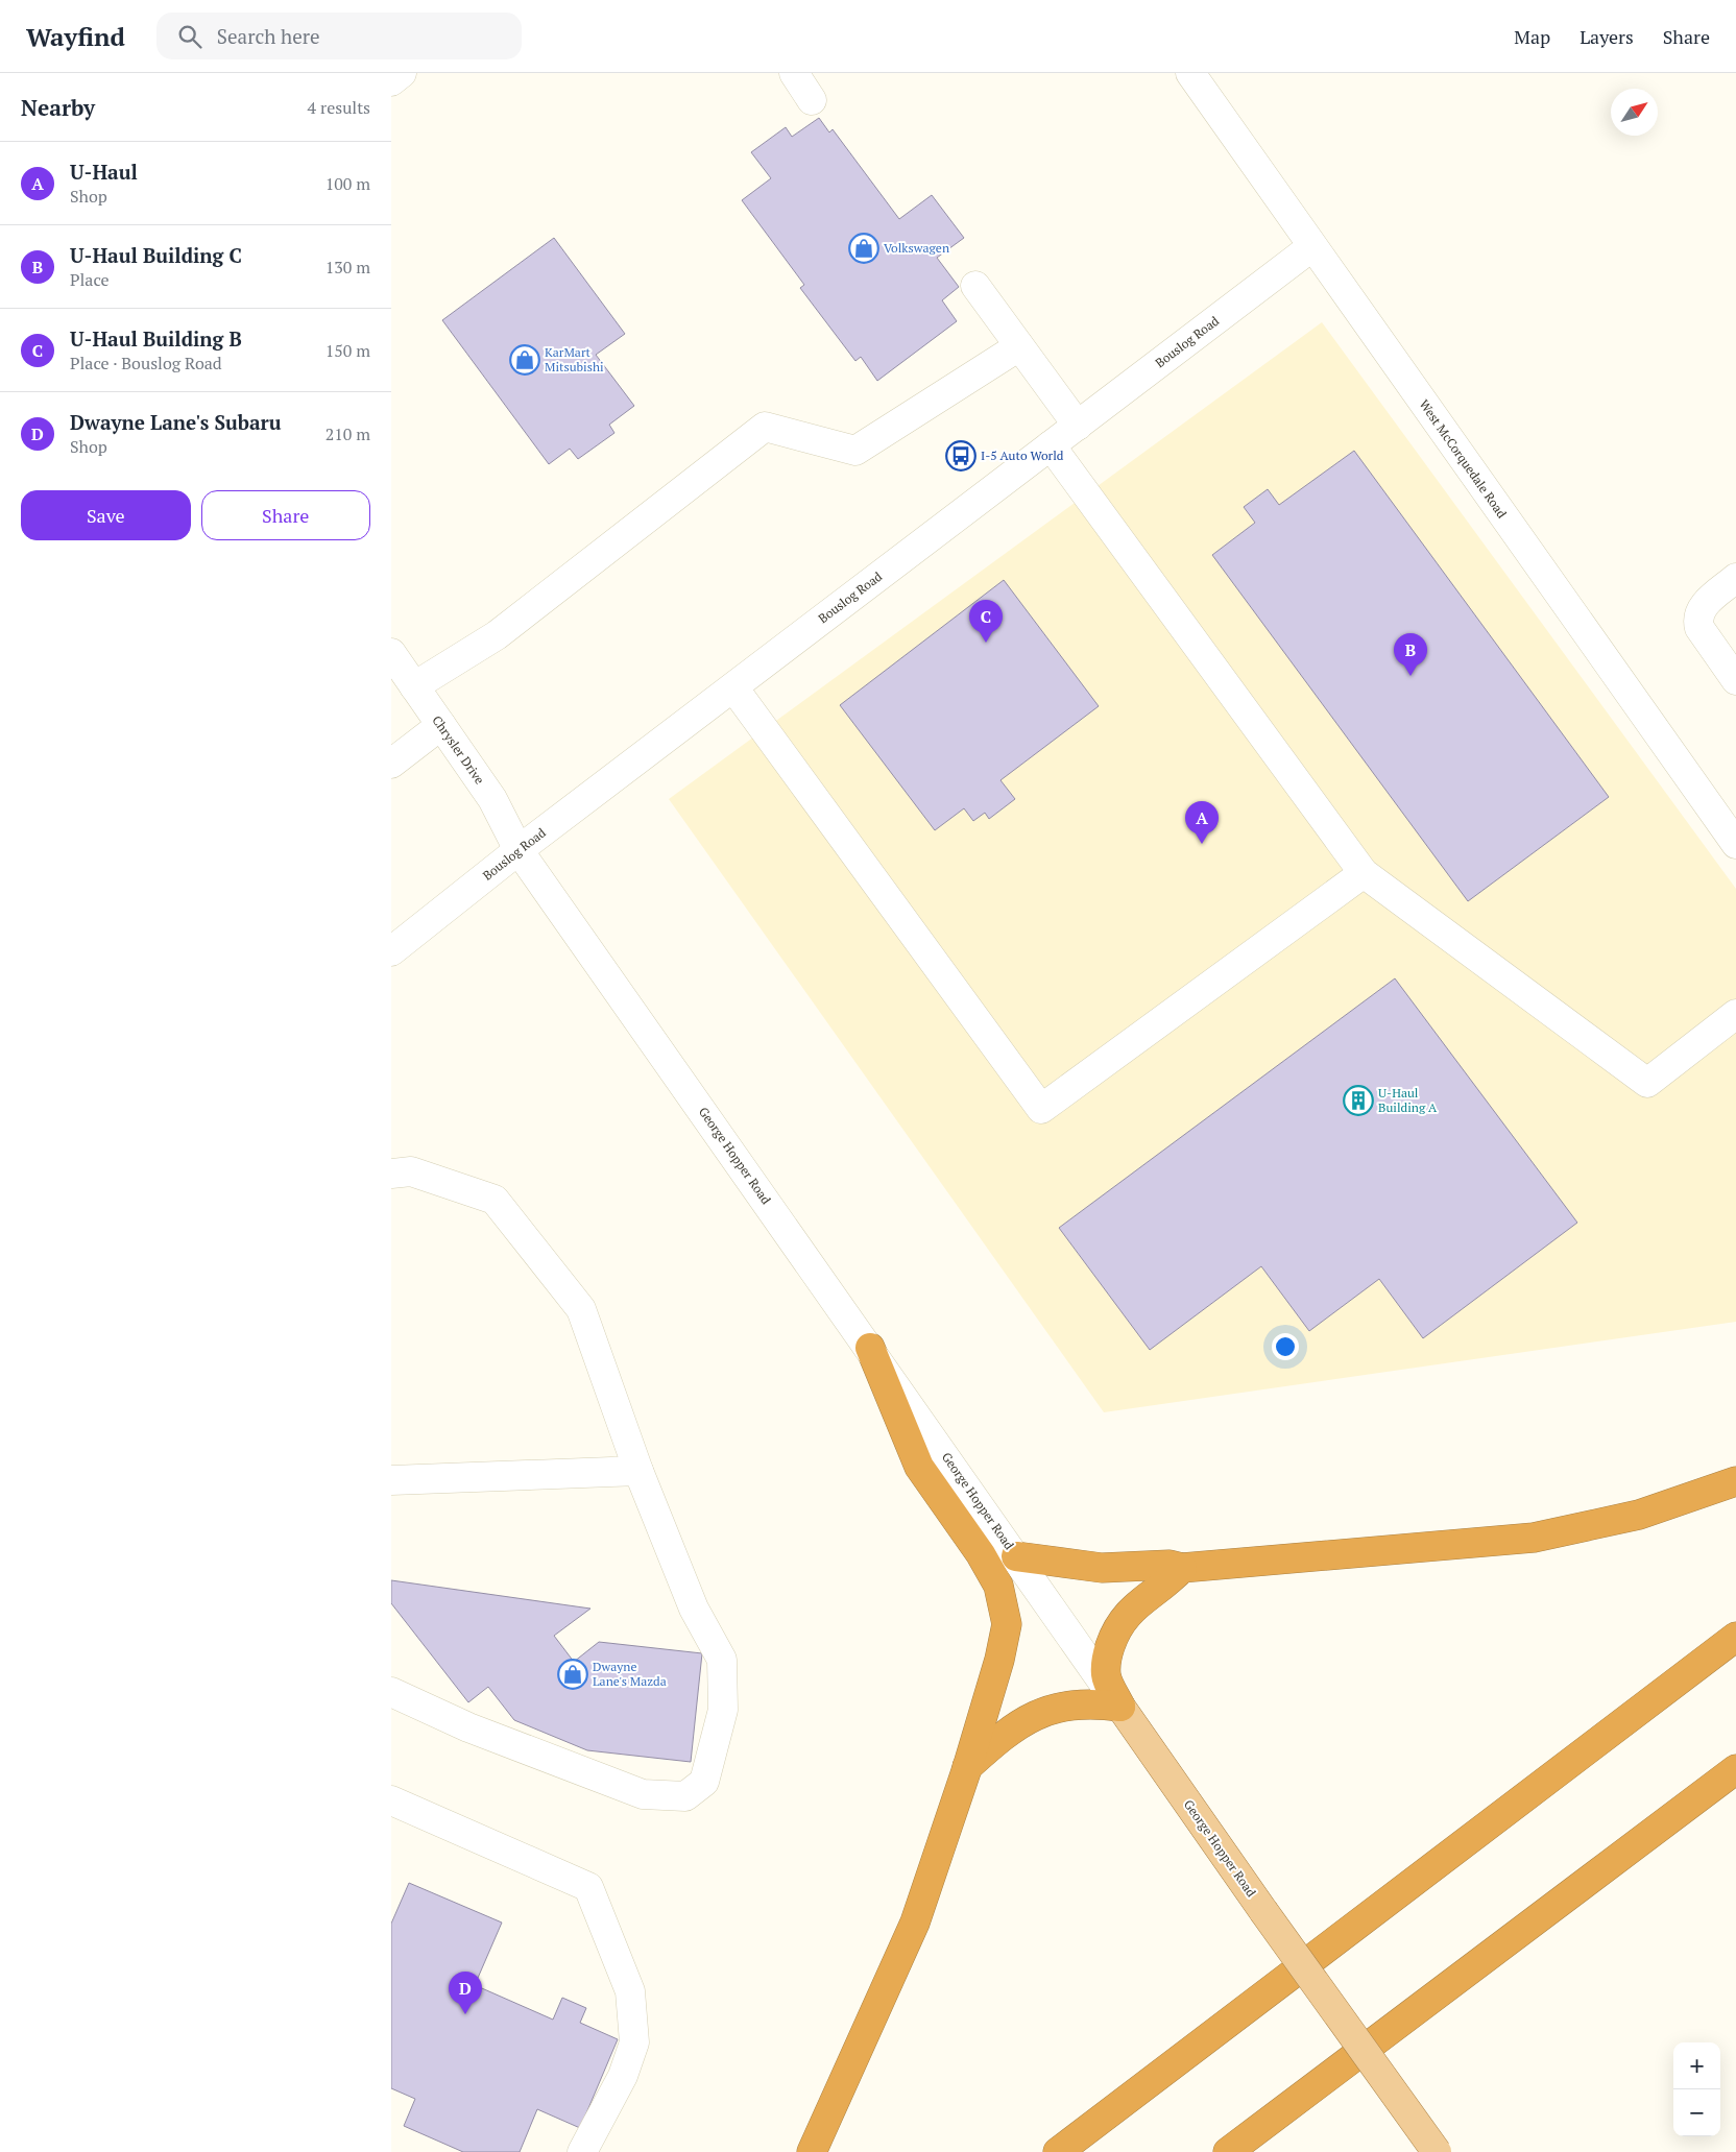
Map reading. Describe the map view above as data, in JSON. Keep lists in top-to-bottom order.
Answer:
{
  "streets": {
    "main road": ["George Hopper Road"],
    "street": ["Bouslog Road", "West McCorquedale Road", "Chrysler Drive"]
  },
  "crossings": [
    ["Bouslog Road", "West McCorquedale Road"],
    ["Bouslog Road", "Chrysler Drive"],
    ["Bouslog Road", "George Hopper Road"],
    ["Chrysler Drive", "George Hopper Road"]
  ],
  "places": {
    "shop": ["Volkswagen", "KarMart Mitsubishi", "Dwayne Lane's Mazda"],
    "bus stop": ["I-5 Auto World"],
    "building": ["U-Haul Building A"]
  },
  "north": "top right",
  "page": {
    "header": "Wayfind",
    "search": "Search here",
    "nav": ["Map", "Layers", "Share"],
    "heading": ["Nearby", "4 results"],
    "list": [
      {
        "mark": "A",
        "name": "U-Haul",
        "note": "Shop",
        "value": "100 m"
      },
      {
        "mark": "B",
        "name": "U-Haul Building C",
        "note": "Place",
        "value": "130 m"
      },
      {
        "mark": "C",
        "name": "U-Haul Building B",
        "note": "Place · Bouslog Road",
        "value": "150 m"
      },
      {
        "mark": "D",
        "name": "Dwayne Lane's Subaru",
        "note": "Shop",
        "value": "210 m"
      }
    ],
    "buttons": ["Save", "Share"],
    "pins": [
      "C",
      "B",
      "A",
      "D"
    ],
    "map_buttons": ["+", "−"]
  }
}
